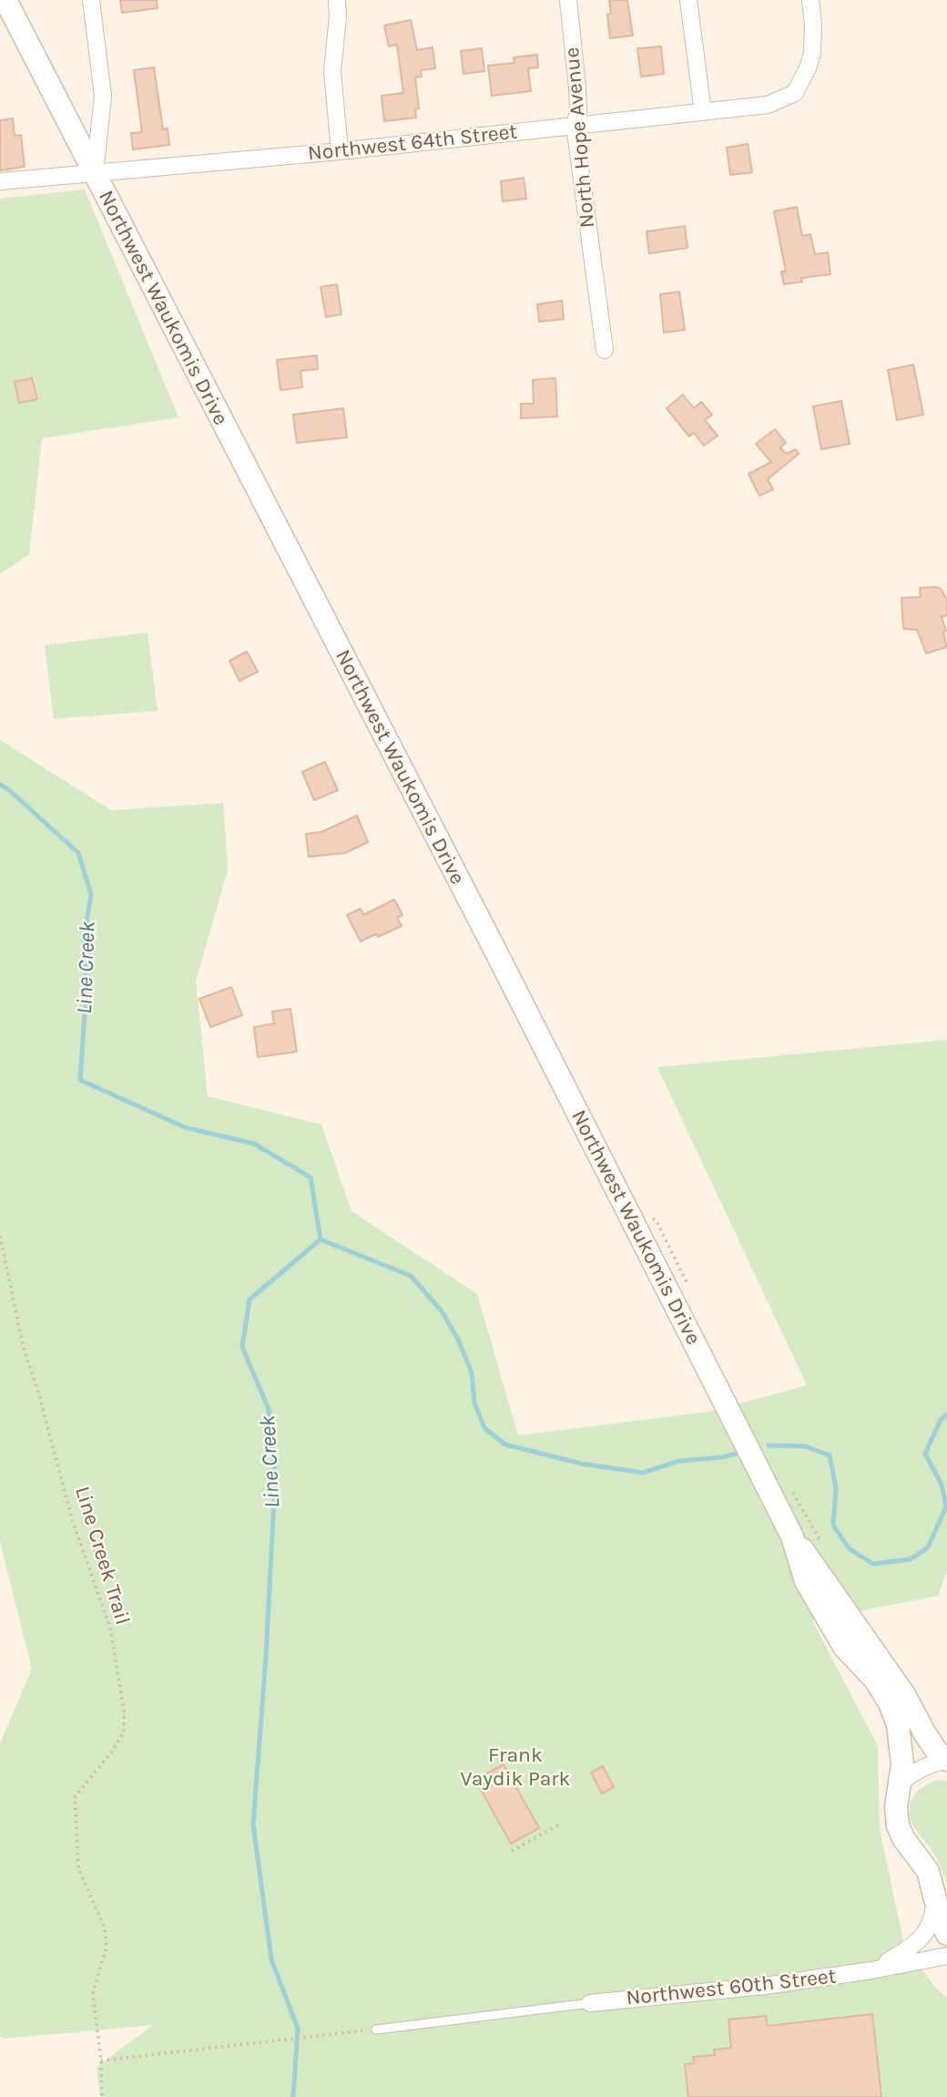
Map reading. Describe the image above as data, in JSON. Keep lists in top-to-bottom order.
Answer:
{
  "streets": {
    "main road": ["Northwest Waukomis Drive"],
    "street": ["North Hope Avenue", "Northwest 64th Street", "Northwest 60th Street"],
    "path": ["Line Creek Trail"]
  },
  "crossings": [
    ["North Hope Avenue", "Northwest 64th Street"],
    ["Northwest 64th Street", "Northwest Waukomis Drive"],
    ["Northwest Waukomis Drive", "Northwest 60th Street"]
  ],
  "water": ["Line Creek"],
  "parks": ["Frank Vaydik Park"]
}
